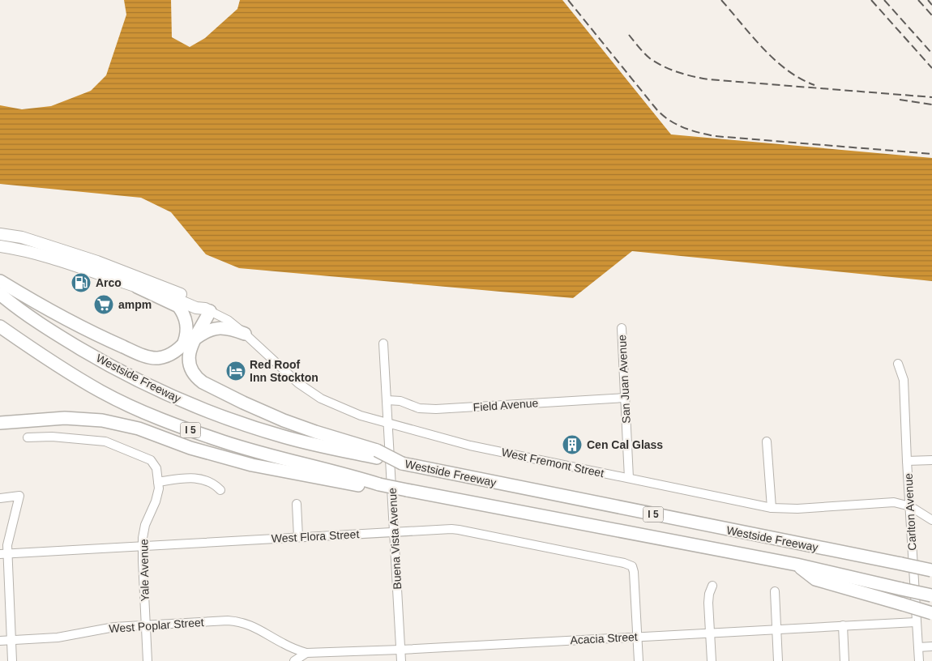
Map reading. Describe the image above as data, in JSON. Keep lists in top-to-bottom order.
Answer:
{
  "streets": {
    "highway": ["Westside Freeway", "I 5"],
    "main road": ["West Fremont Street"],
    "street": [
      "San Juan Avenue",
      "Field Avenue",
      "Carlton Avenue",
      "West Flora Street",
      "Buena Vista Avenue",
      "Yale Avenue",
      "West Poplar Street",
      "Acacia Street"
    ]
  },
  "crossings": [
    ["San Juan Avenue", "Field Avenue"],
    ["San Juan Avenue", "West Fremont Street"],
    ["Field Avenue", "Buena Vista Avenue"],
    ["West Fremont Street", "Carlton Avenue"],
    ["West Fremont Street", "Buena Vista Avenue"],
    ["Carlton Avenue", "Acacia Street"],
    ["West Flora Street", "Buena Vista Avenue"],
    ["West Flora Street", "Yale Avenue"],
    ["West Flora Street", "Acacia Street"],
    ["Buena Vista Avenue", "Acacia Street"],
    ["Yale Avenue", "West Poplar Street"],
    ["West Poplar Street", "Acacia Street"]
  ],
  "places": {
    "fuel station": ["Arco"],
    "supermarket": ["ampm"],
    "hotel": ["Red Roof Inn Stockton"],
    "building": ["Cen Cal Glass"]
  }
}
